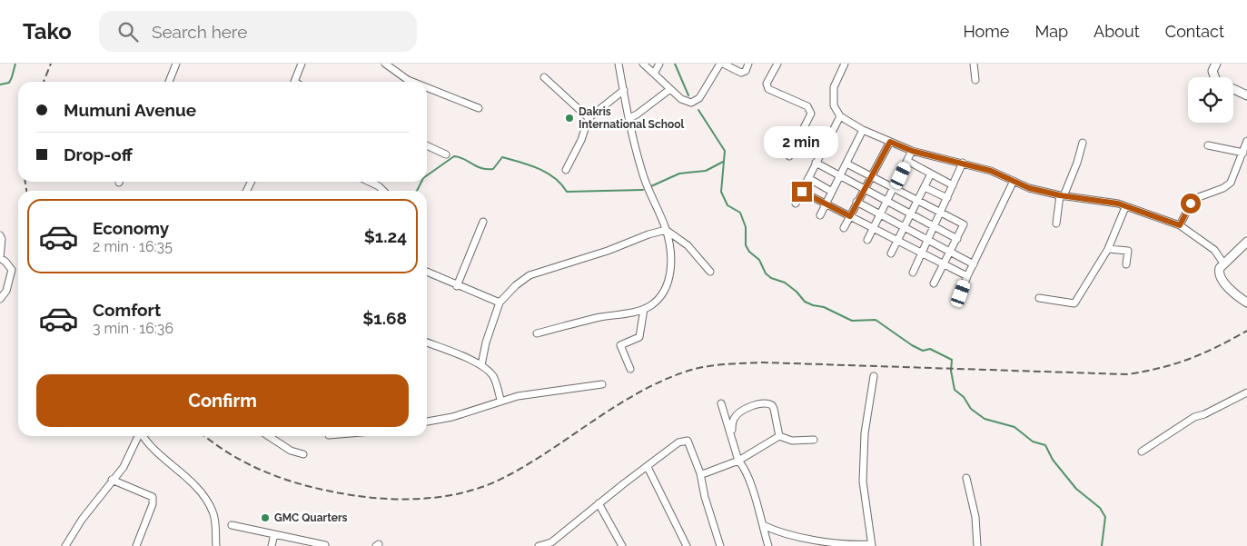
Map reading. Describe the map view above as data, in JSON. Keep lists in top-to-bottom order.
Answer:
{
  "places": ["Dakris International School", "GMC Quarters"],
  "page": {
    "header": "Tako",
    "search": "Search here",
    "nav": [
      "Home",
      "Map",
      "About",
      "Contact"
    ],
    "banner": ["Mumuni Avenue", "Drop-off"],
    "bubble": "2 min",
    "list": [
      {
        "name": "Economy",
        "note": "2 min · 16:35",
        "value": "$1.24"
      },
      {
        "name": "Comfort",
        "note": "3 min · 16:36",
        "value": "$1.68"
      }
    ],
    "buttons": "Confirm"
  }
}
